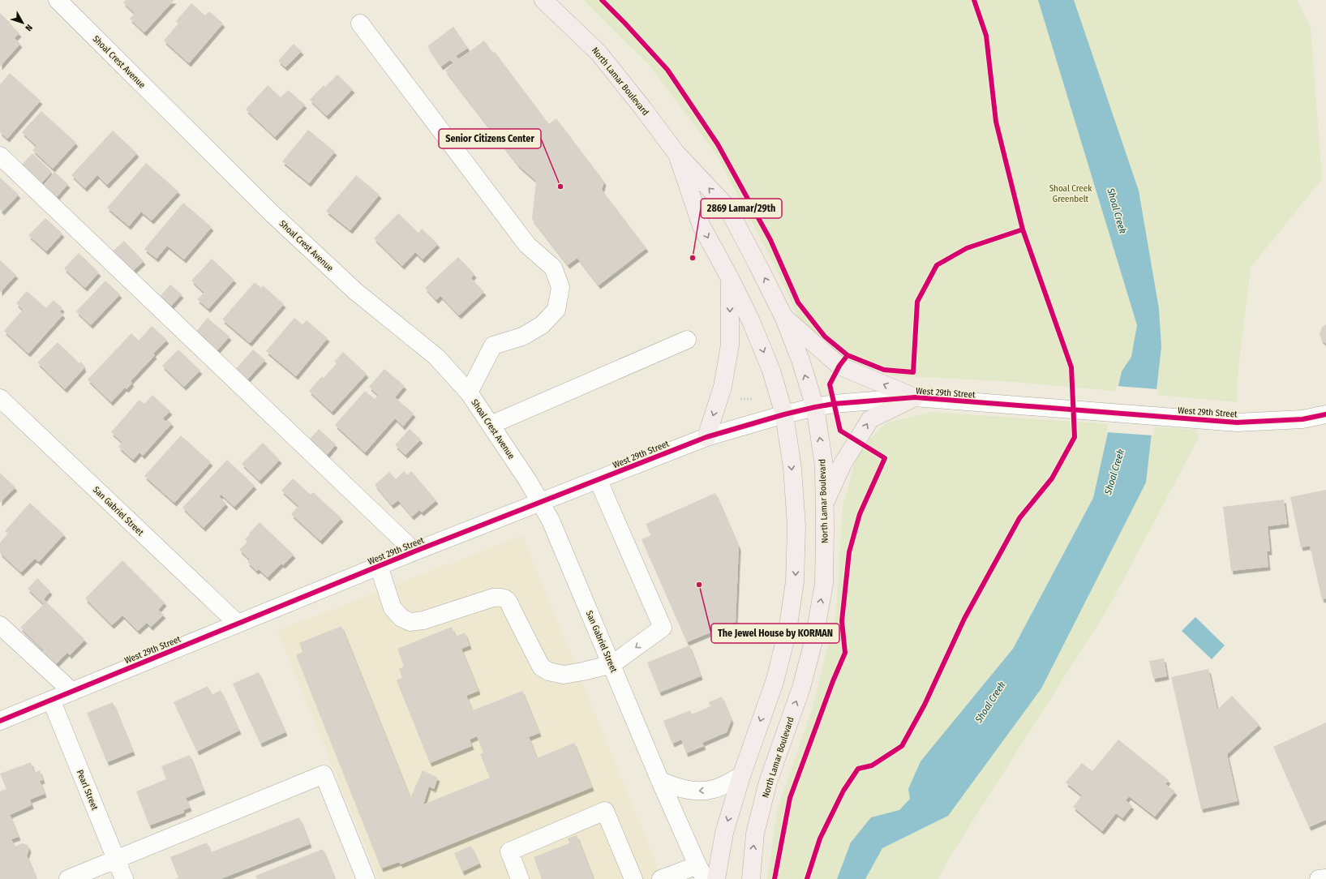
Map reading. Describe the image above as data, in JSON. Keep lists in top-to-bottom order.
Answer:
{
  "streets": {
    "main road": ["North Lamar Boulevard"],
    "street": [
      "Shoal Crest Avenue",
      "West 29th Street",
      "San Gabriel Street",
      "Pearl Street"
    ]
  },
  "crossings": [
    ["Shoal Crest Avenue", "West 29th Street"],
    ["Shoal Crest Avenue", "San Gabriel Street"],
    ["North Lamar Boulevard", "West 29th Street"],
    ["West 29th Street", "San Gabriel Street"],
    ["West 29th Street", "Pearl Street"]
  ],
  "water": ["Shoal Creek"],
  "parks": ["Shoal Creek Greenbelt"],
  "places": ["Senior Citizens Center", "2869 Lamar/29th", "The Jewel House by KORMAN"],
  "north": "bottom right"
}
